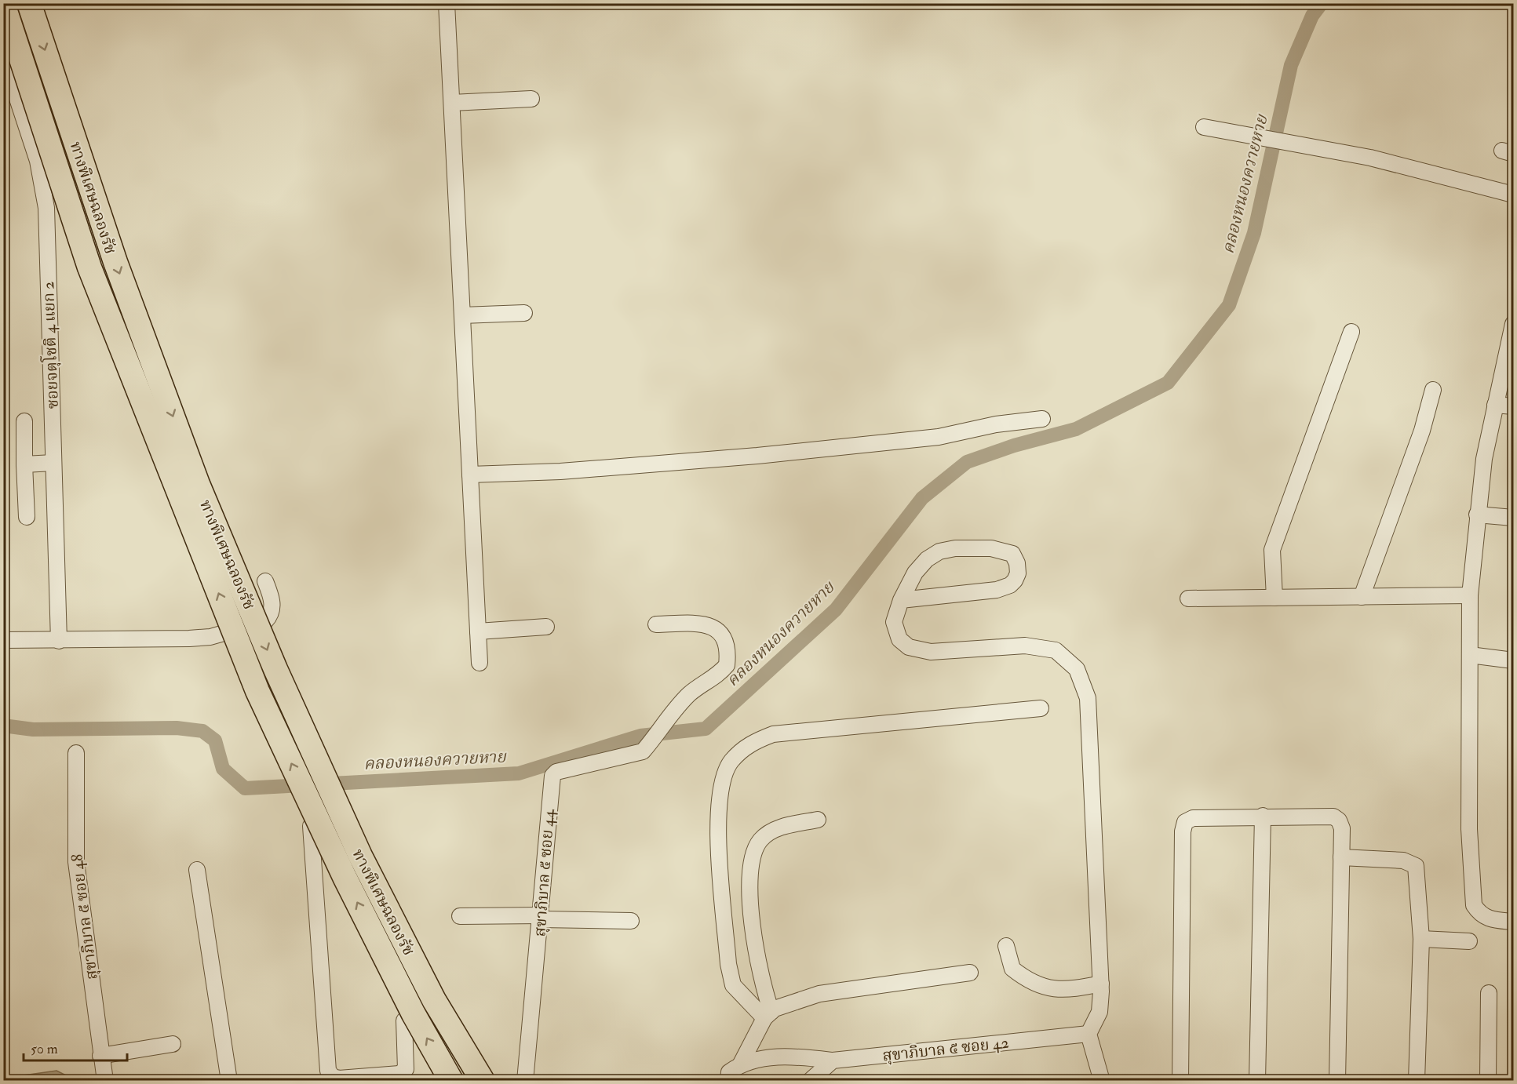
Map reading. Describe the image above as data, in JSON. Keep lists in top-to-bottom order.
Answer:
{
  "streets": {
    "highway": ["ทางพิเศษฉลองรัช"],
    "street": [
      "ซอยจตุโชติ 4 แยก 2",
      "สุขาภิบาล ๕ ซอย 44",
      "สุขาภิบาล ๕ ซอย 48",
      "สุขาภิบาล ๕ ซอย 42"
    ]
  },
  "water": ["คลองหนองควายหาย"],
  "scale_bar": "50 m"
}
